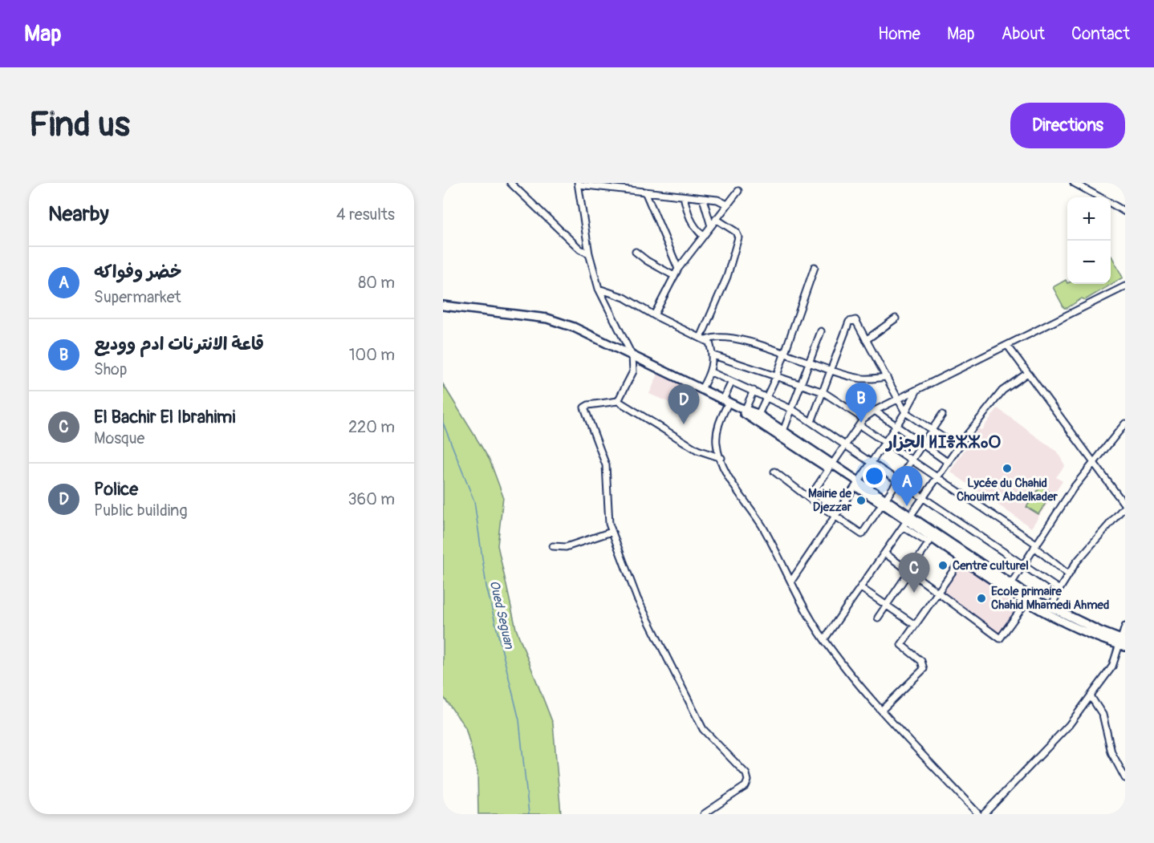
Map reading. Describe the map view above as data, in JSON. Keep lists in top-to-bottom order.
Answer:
{
  "districts": ["الجزار ⵍⵊⴻⵣⵣⴰⵔ"],
  "water": ["Oued Seguan"],
  "places": [
    "Lycée du Chahid Chouimt Abdelkader",
    "Mairie de Djezzar",
    "Centre culturel",
    "Ecole primaire Chahid Mhamedi Ahmed"
  ],
  "page": {
    "header": "Map",
    "nav": [
      "Home",
      "Map",
      "About",
      "Contact"
    ],
    "buttons": "Directions",
    "title": "Find us",
    "heading": ["Nearby", "4 results"],
    "map_buttons": ["+", "−"],
    "list": [
      {
        "mark": "A",
        "name": "خضر وفواكه",
        "note": "Supermarket",
        "value": "80 m"
      },
      {
        "mark": "B",
        "name": "قاعة الانترنات ادم ووديع",
        "note": "Shop",
        "value": "100 m"
      },
      {
        "mark": "C",
        "name": "El Bachir El Ibrahimi",
        "note": "Mosque",
        "value": "220 m"
      },
      {
        "mark": "D",
        "name": "Police",
        "note": "Public building",
        "value": "360 m"
      }
    ],
    "pins": [
      "B",
      "D",
      "A",
      "C"
    ]
  }
}
